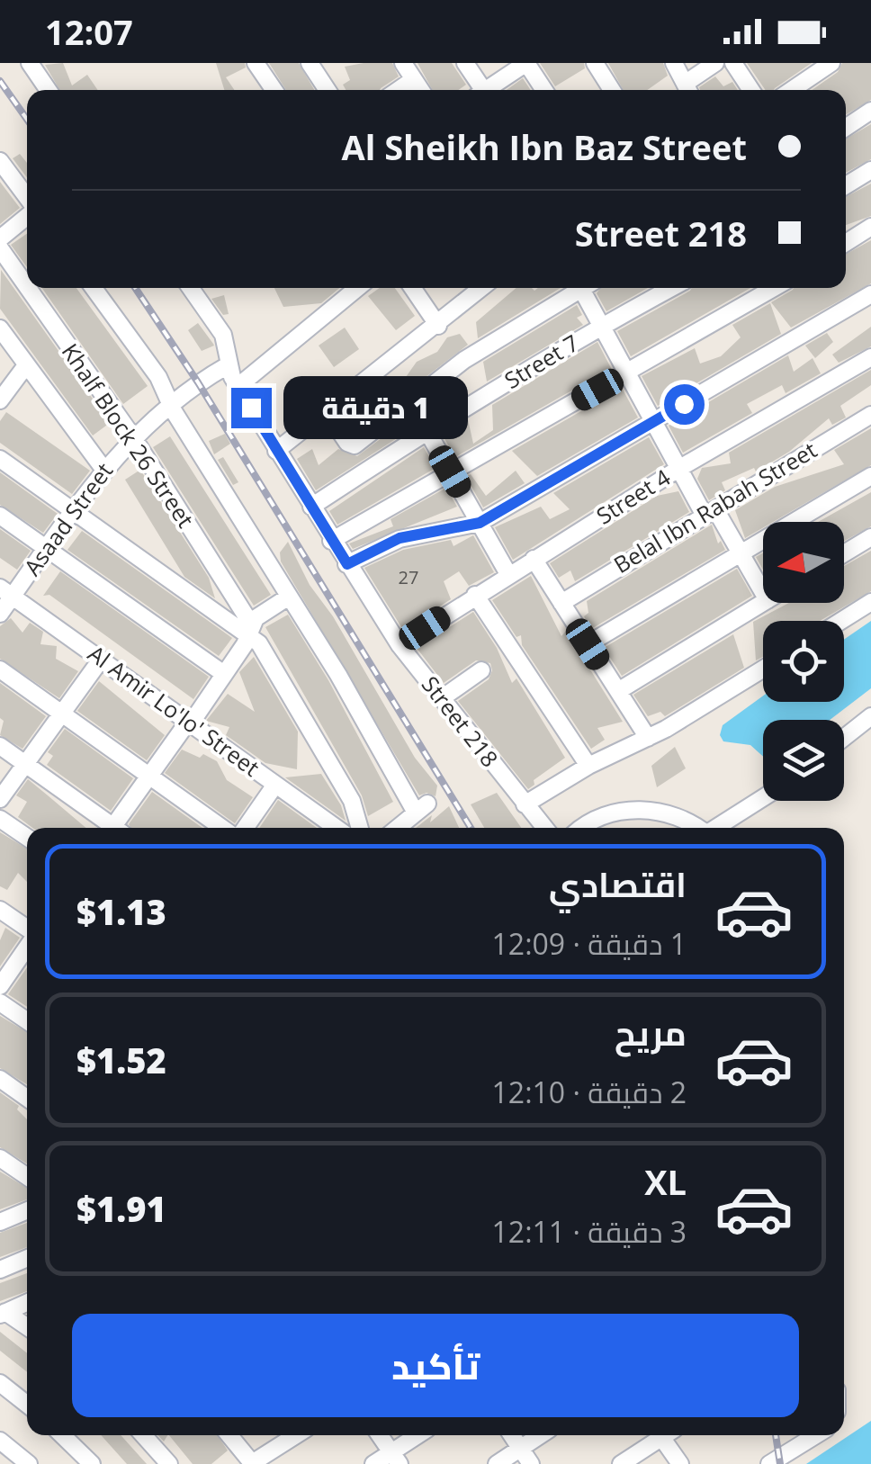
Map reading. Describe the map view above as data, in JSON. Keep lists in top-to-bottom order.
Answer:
{
  "streets": {
    "street": [
      "Street 7",
      "Khalf Block 26 Street",
      "Street 4",
      "Belal Ibn Rabah Street",
      "Asaad Street",
      "Al Amir Lo'lo' Street",
      "Street 218"
    ]
  },
  "crossings": [
    ["Street 7", "Street 218"],
    ["Khalf Block 26 Street", "Asaad Street"],
    ["Street 4", "Street 218"],
    ["Asaad Street", "Al Amir Lo'lo' Street"],
    ["Asaad Street", "Street 218"]
  ],
  "house_numbers": ["27"],
  "north": "left",
  "page": {
    "status": "12:07",
    "banner": ["Al Sheikh Ibn Baz Street", "Street 218"],
    "bubble": "1 دقيقة",
    "list": [
      {
        "name": "اقتصادي",
        "note": "1 دقيقة · 12:09",
        "value": "$1.13"
      },
      {
        "name": "مريح",
        "note": "2 دقيقة · 12:10",
        "value": "$1.52"
      },
      {
        "name": "XL",
        "note": "3 دقيقة · 12:11",
        "value": "$1.91"
      }
    ],
    "buttons": "تأكيد"
  }
}
